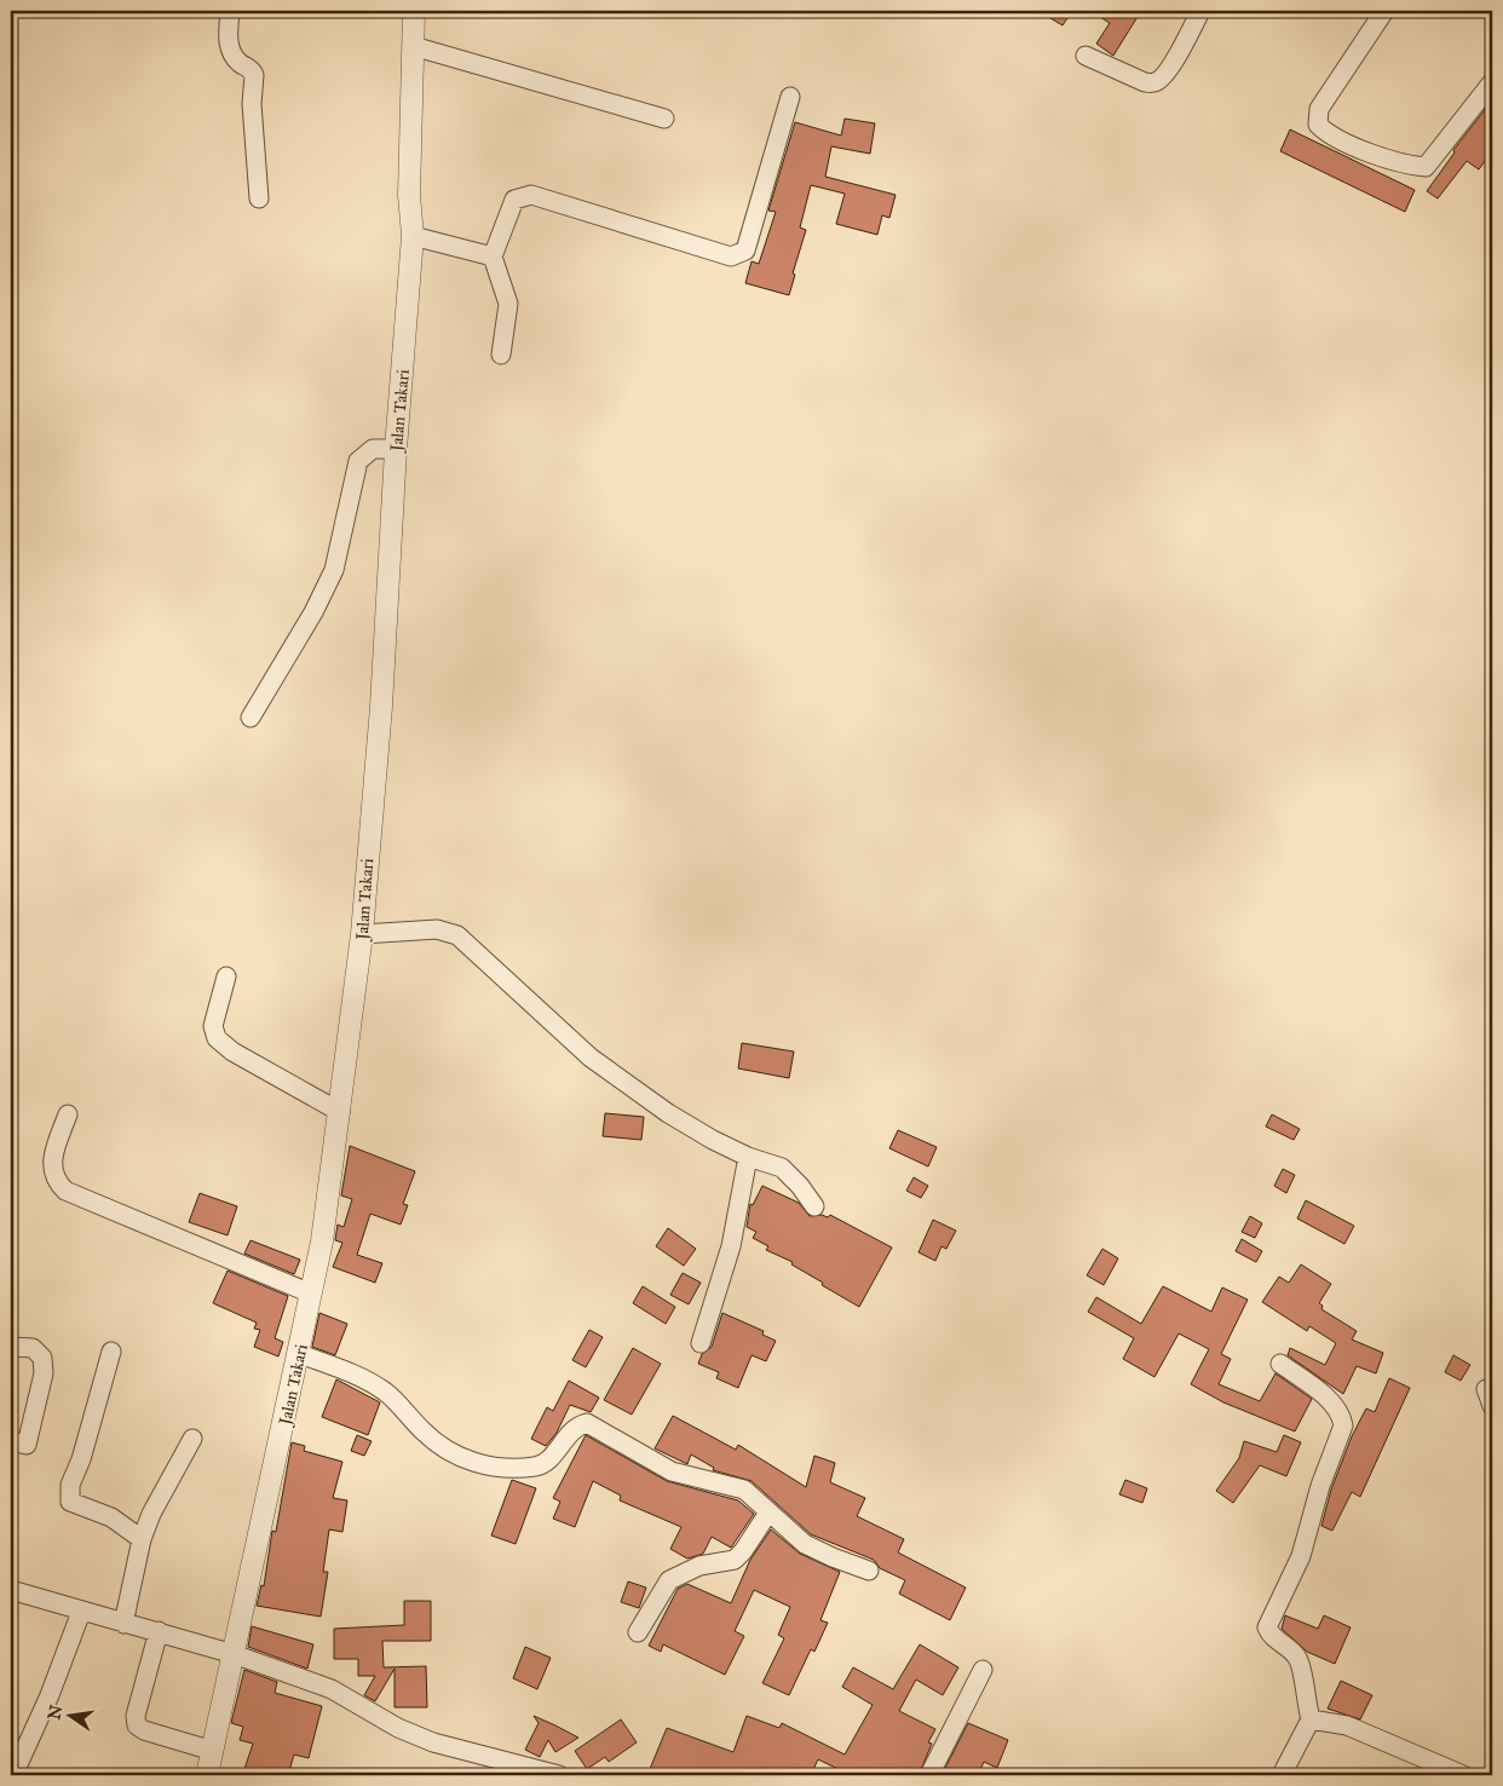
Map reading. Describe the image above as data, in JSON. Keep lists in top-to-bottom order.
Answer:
{
  "streets": {
    "street": ["Jalan Takari"]
  },
  "north": "left"
}
